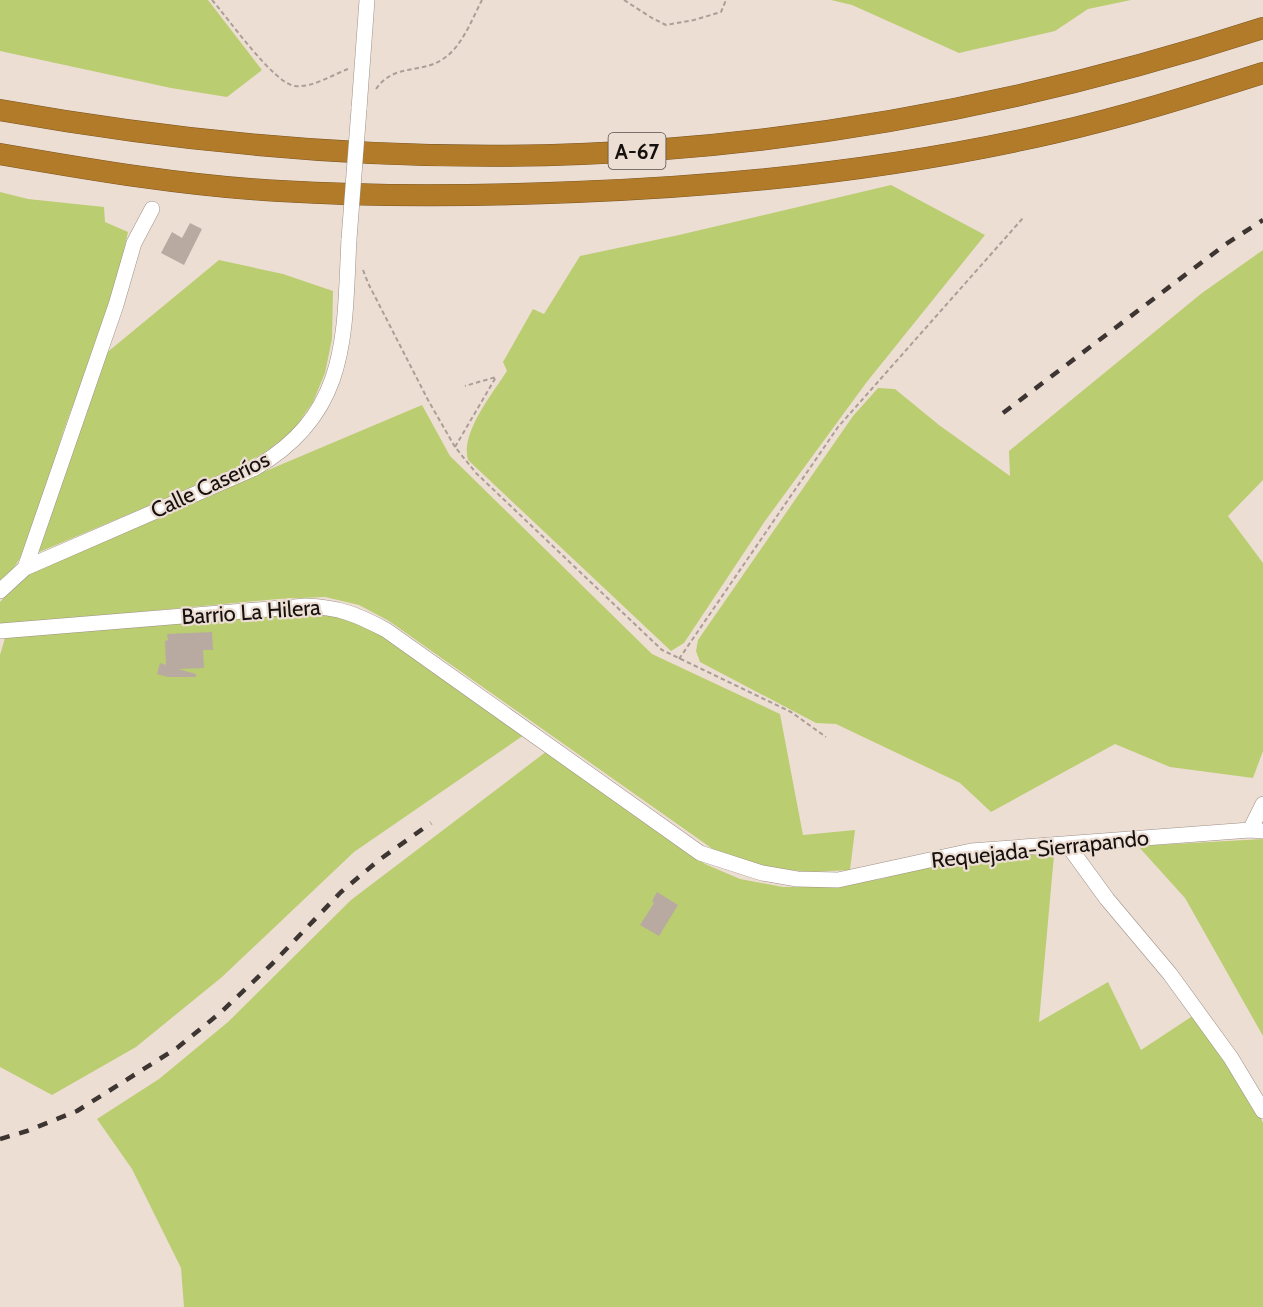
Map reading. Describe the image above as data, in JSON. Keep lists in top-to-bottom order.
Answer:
{
  "streets": {
    "highway": ["A-67"],
    "street": ["Calle Caseríos", "Barrio La Hilera", "Requejada-Sierrapando"]
  },
  "crossings": [
    ["Barrio La Hilera", "Requejada-Sierrapando"]
  ]
}
